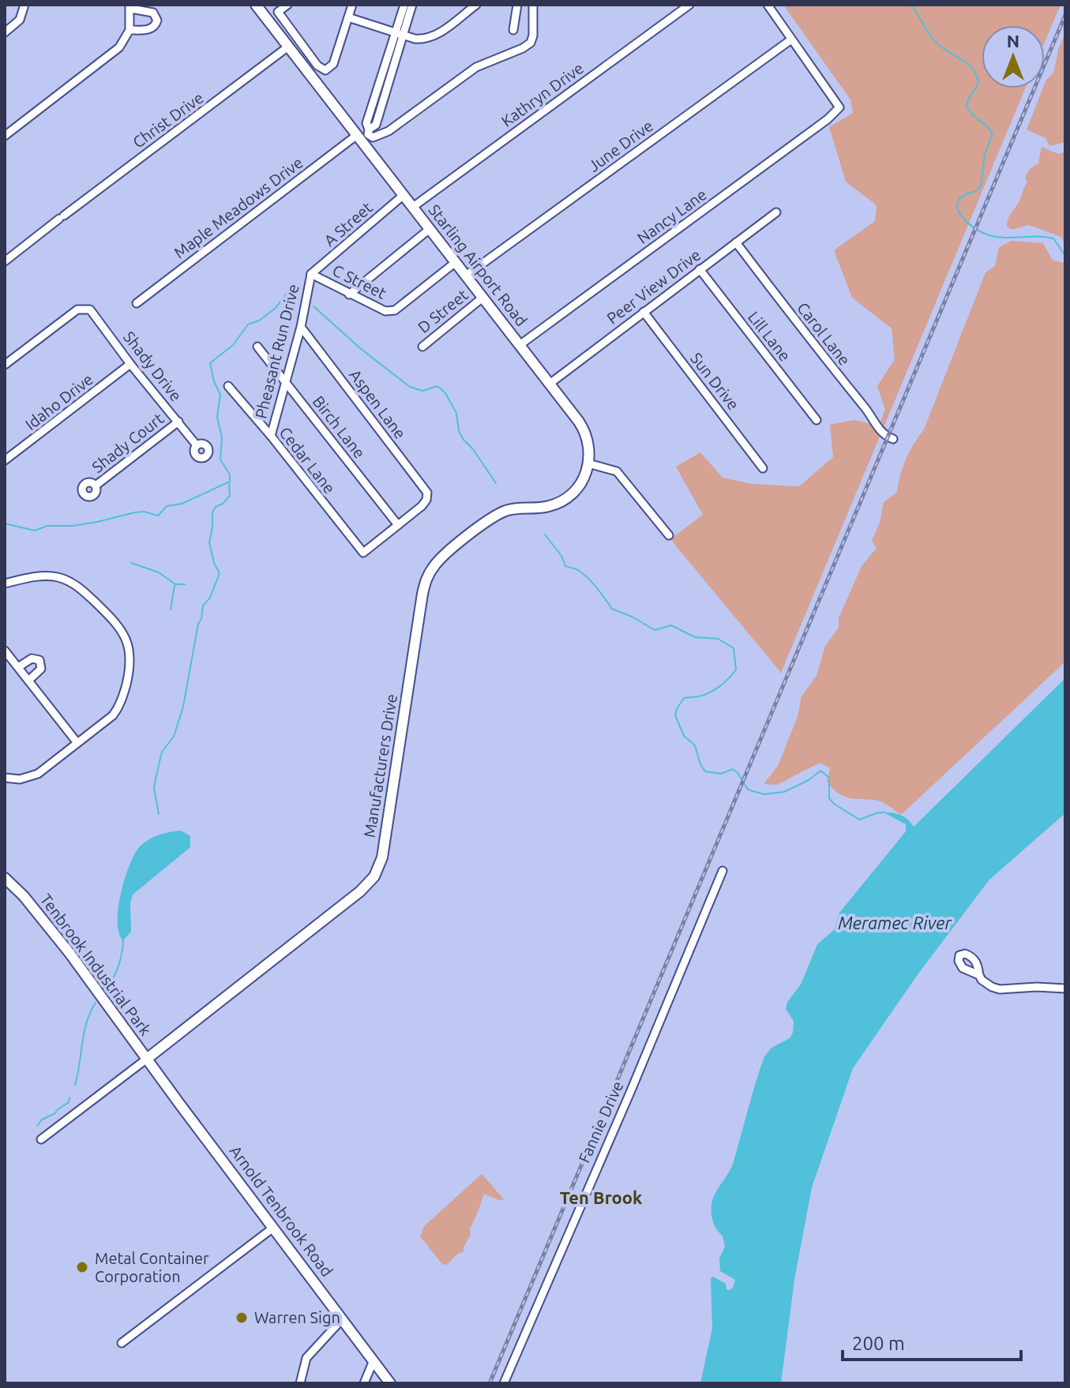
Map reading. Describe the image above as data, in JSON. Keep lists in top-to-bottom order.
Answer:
{
  "streets": {
    "street": [
      "Kathryn Drive",
      "Christ Drive",
      "June Drive",
      "Maple Meadows Drive",
      "Nancy Lane",
      "A Street",
      "Starling Airport Road",
      "C Street",
      "Peer View Drive",
      "D Street",
      "Carol Lane",
      "Lill Lane",
      "Pheasant Run Drive",
      "Shady Drive",
      "Sun Drive",
      "Idaho Drive",
      "Aspen Lane",
      "Birch Lane",
      "Shady Court",
      "Cedar Lane",
      "Manufacturers Drive",
      "Tenbrook Industrial Park",
      "Fannie Drive",
      "Arnold Tenbrook Road"
    ]
  },
  "crossings": [
    ["Kathryn Drive", "Starling Airport Road"],
    ["Christ Drive", "Starling Airport Road"],
    ["June Drive", "Nancy Lane"],
    ["June Drive", "Starling Airport Road"],
    ["Maple Meadows Drive", "Starling Airport Road"],
    ["Nancy Lane", "Starling Airport Road"],
    ["A Street", "Starling Airport Road"],
    ["A Street", "C Street"],
    ["A Street", "Pheasant Run Drive"],
    ["Starling Airport Road", "C Street"],
    ["Starling Airport Road", "Peer View Drive"],
    ["Starling Airport Road", "D Street"],
    ["Starling Airport Road", "Manufacturers Drive"],
    ["C Street", "Pheasant Run Drive"],
    ["Peer View Drive", "Carol Lane"],
    ["Peer View Drive", "Lill Lane"],
    ["Peer View Drive", "Sun Drive"],
    ["Pheasant Run Drive", "Aspen Lane"],
    ["Pheasant Run Drive", "Birch Lane"],
    ["Pheasant Run Drive", "Cedar Lane"],
    ["Shady Drive", "Idaho Drive"],
    ["Shady Drive", "Shady Court"],
    ["Aspen Lane", "Birch Lane"],
    ["Aspen Lane", "Cedar Lane"],
    ["Birch Lane", "Cedar Lane"],
    ["Manufacturers Drive", "Tenbrook Industrial Park"],
    ["Manufacturers Drive", "Arnold Tenbrook Road"],
    ["Tenbrook Industrial Park", "Arnold Tenbrook Road"]
  ],
  "districts": ["Ten Brook"],
  "water": ["Meramec River"],
  "places": ["Metal Container Corporation", "Warren Sign"],
  "scale_bar": "200 m",
  "north": "top"
}
